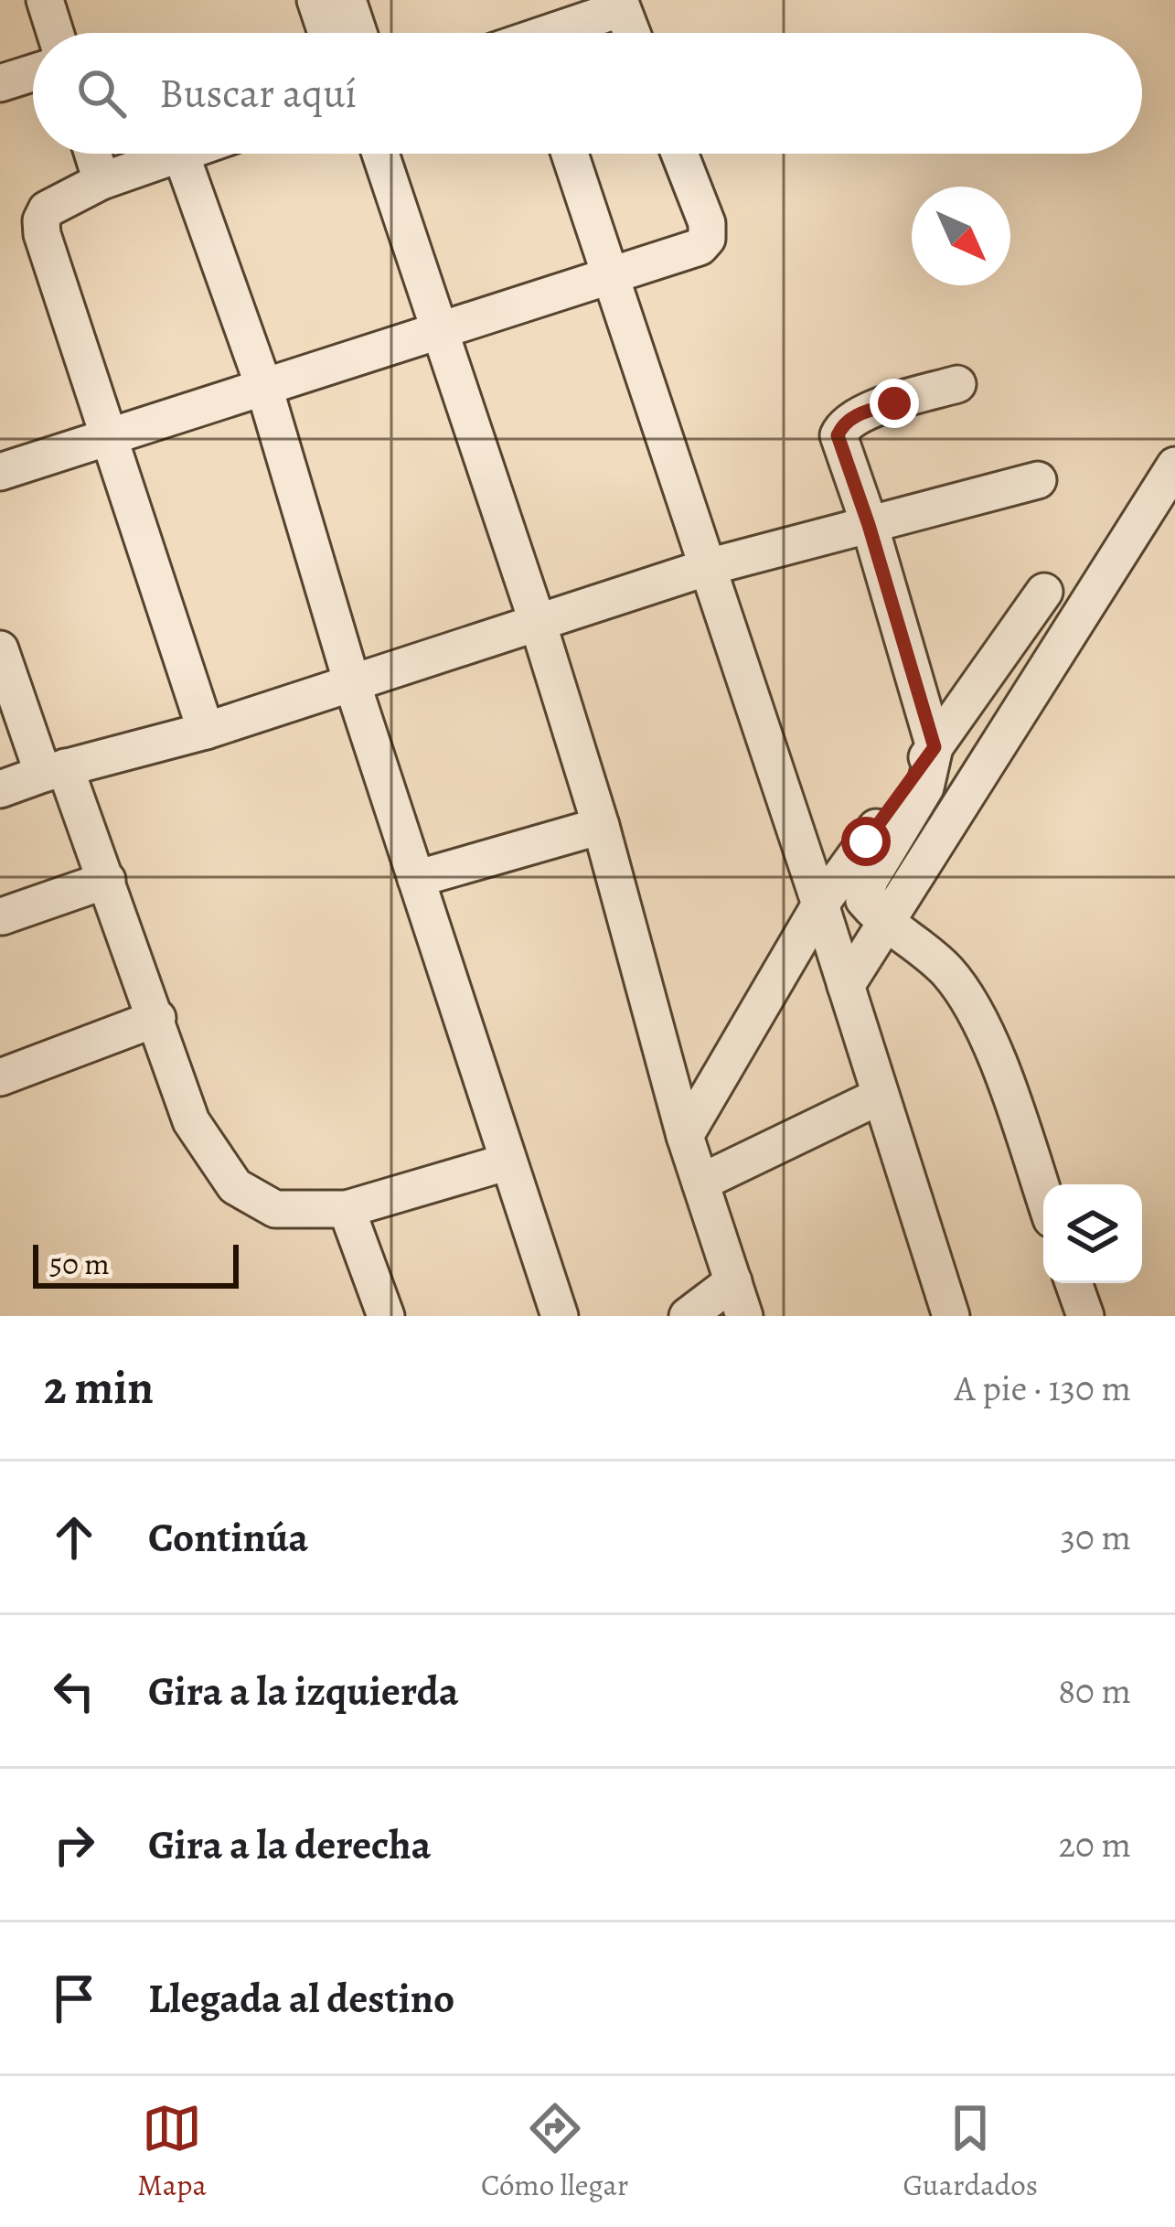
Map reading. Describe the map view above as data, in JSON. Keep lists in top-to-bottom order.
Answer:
{
  "scale_bar": "50 m",
  "north": "bottom right",
  "page": {
    "search": "Buscar aquí",
    "scale": "50 m",
    "heading": ["2 min", "A pie · 130 m"],
    "list": [
      ["Continúa", "30 m"],
      ["Gira a la izquierda", "80 m"],
      ["Gira a la derecha", "20 m"],
      "Llegada al destino"
    ],
    "nav": ["Mapa", "Cómo llegar", "Guardados"]
  }
}
